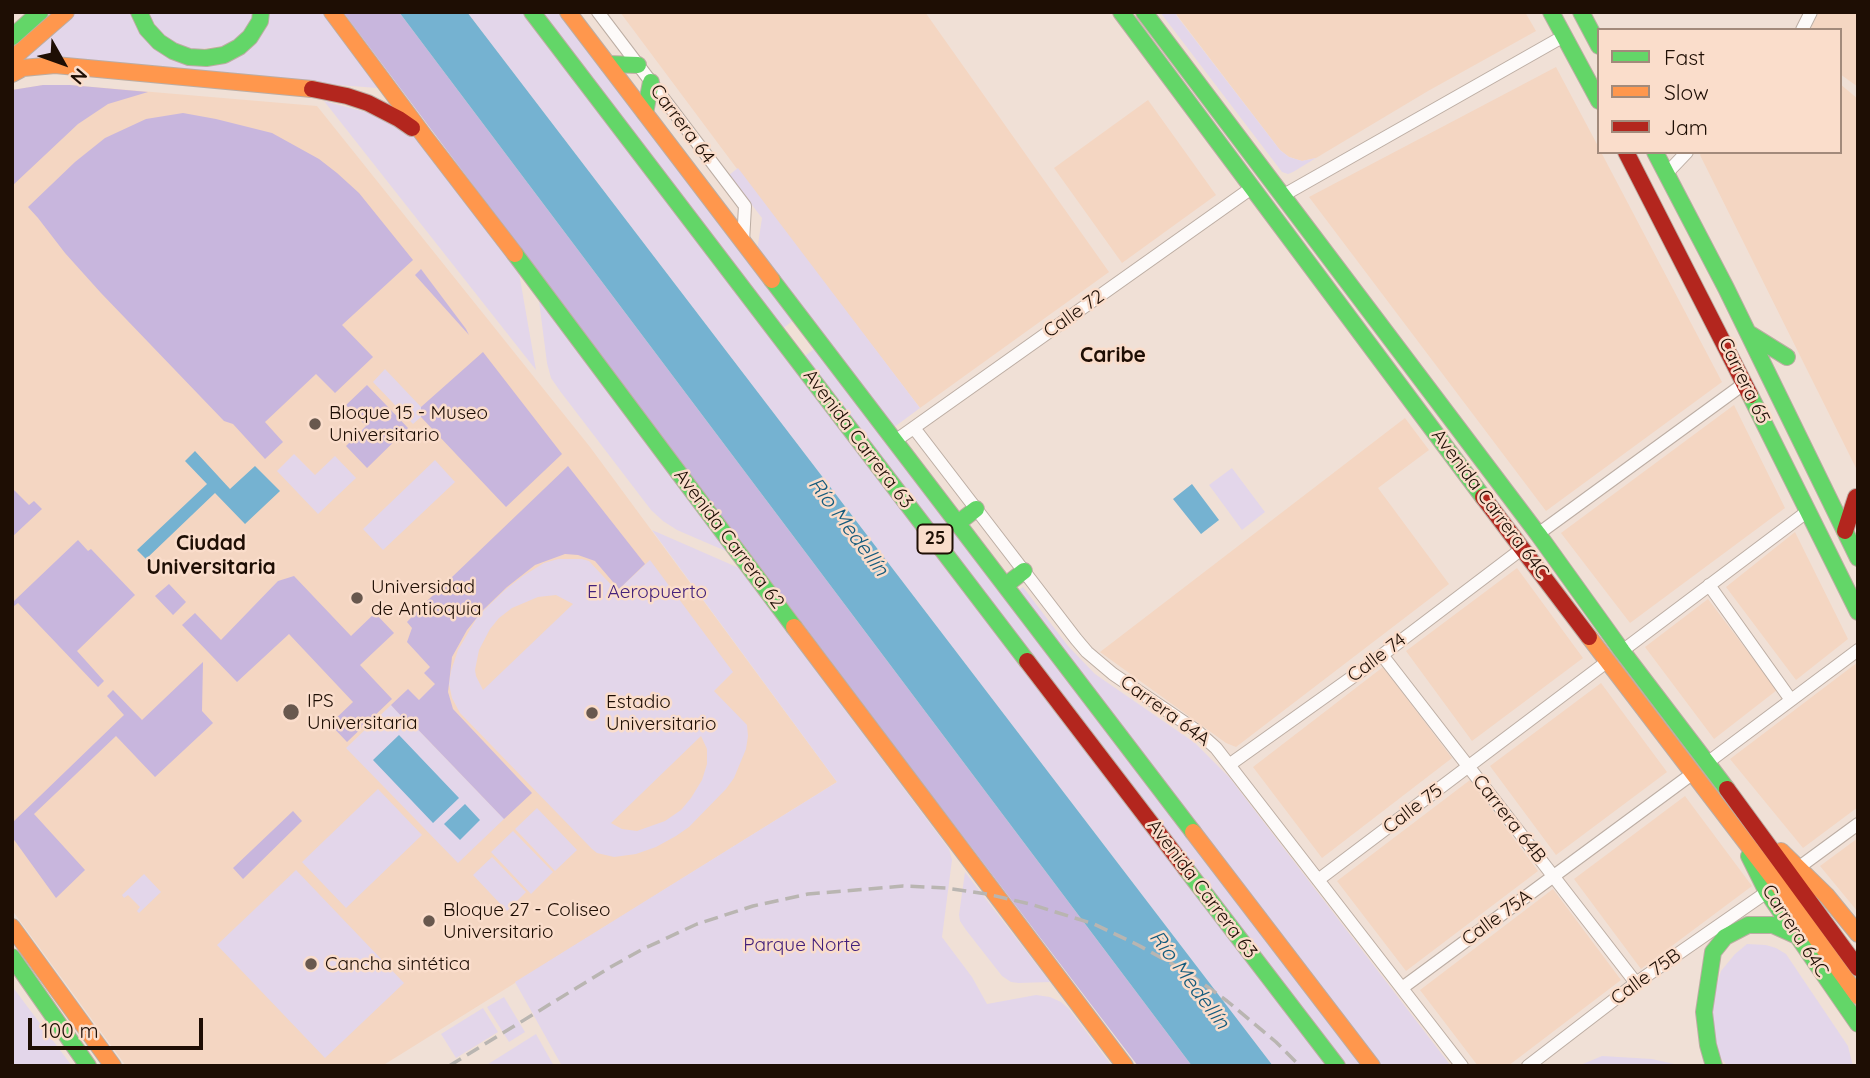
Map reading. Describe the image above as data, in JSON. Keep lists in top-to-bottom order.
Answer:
{
  "streets": {
    "main road": [
      "Carrera 65",
      "Avenida Carrera 63",
      "Avenida Carrera 64C",
      "Avenida Carrera 62",
      "25",
      "Carrera 64C"
    ],
    "street": [
      "Carrera 64",
      "Calle 72",
      "Calle 74",
      "Carrera 64A",
      "Calle 75",
      "Carrera 64B",
      "Calle 75A",
      "Calle 75B"
    ]
  },
  "crossings": [
    ["Carrera 64", "Avenida Carrera 63"],
    ["Calle 72", "Avenida Carrera 63"],
    ["Calle 72", "Avenida Carrera 64C"],
    ["Calle 72", "Carrera 64A"],
    ["Avenida Carrera 64C", "Calle 74"],
    ["Avenida Carrera 64C", "Calle 75"],
    ["Avenida Carrera 64C", "Calle 75A"],
    ["Avenida Carrera 64C", "Carrera 64C"],
    ["Calle 74", "Carrera 64A"],
    ["Calle 74", "Carrera 64B"],
    ["Carrera 64A", "Calle 75"],
    ["Carrera 64A", "Calle 75A"],
    ["Calle 75", "Carrera 64B"],
    ["Carrera 64B", "Calle 75A"],
    ["Carrera 64B", "Calle 75B"],
    ["Carrera 64C", "Calle 75B"]
  ],
  "districts": ["Caribe", "Ciudad Universitaria"],
  "water": ["Río Medellín"],
  "parks": ["El Aeropuerto", "Parque Norte"],
  "places": [
    "Bloque 15 - Museo Universitario",
    "Universidad de Antioquia",
    "IPS Universitaria",
    "Estadio Universitario",
    "Bloque 27 - Coliseo Universitario",
    "Cancha sintética"
  ],
  "legend": ["Fast", "Slow", "Jam"],
  "scale_bar": "100 m",
  "north": "bottom right"
}
